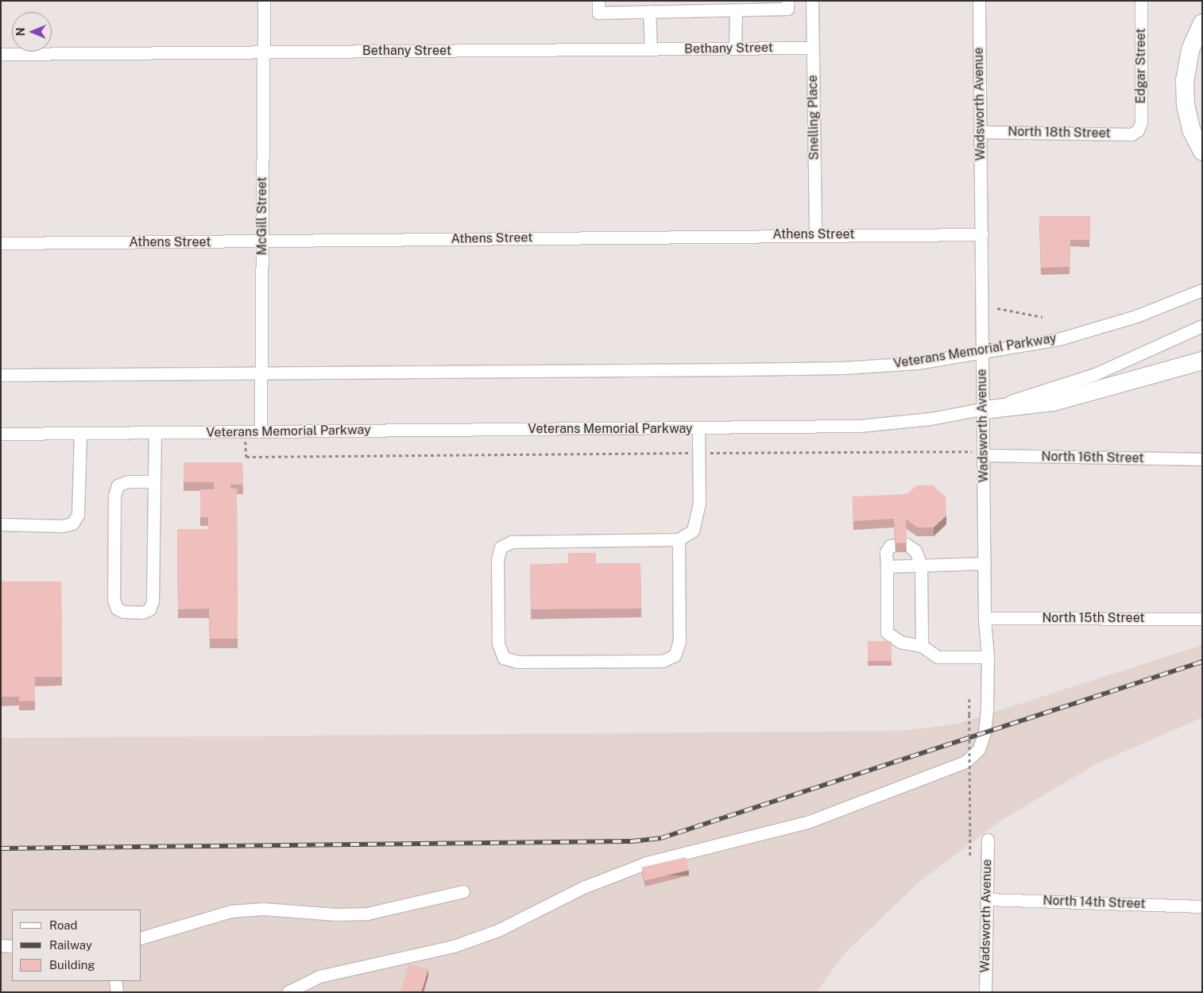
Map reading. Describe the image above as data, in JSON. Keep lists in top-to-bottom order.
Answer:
{
  "streets": {
    "street": [
      "Bethany Street",
      "Edgar Street",
      "Wadsworth Avenue",
      "Snelling Place",
      "North 18th Street",
      "McGill Street",
      "Athens Street",
      "Veterans Memorial Parkway",
      "North 16th Street",
      "North 15th Street",
      "North 14th Street"
    ]
  },
  "crossings": [
    ["Bethany Street", "Snelling Place"],
    ["Bethany Street", "McGill Street"],
    ["Edgar Street", "North 18th Street"],
    ["Wadsworth Avenue", "North 18th Street"],
    ["Wadsworth Avenue", "Athens Street"],
    ["Wadsworth Avenue", "Veterans Memorial Parkway"],
    ["Wadsworth Avenue", "North 16th Street"],
    ["Wadsworth Avenue", "North 15th Street"],
    ["Wadsworth Avenue", "North 14th Street"],
    ["Snelling Place", "Athens Street"],
    ["McGill Street", "Athens Street"],
    ["McGill Street", "Veterans Memorial Parkway"]
  ],
  "legend": ["Road", "Railway", "Building"],
  "north": "left"
}
